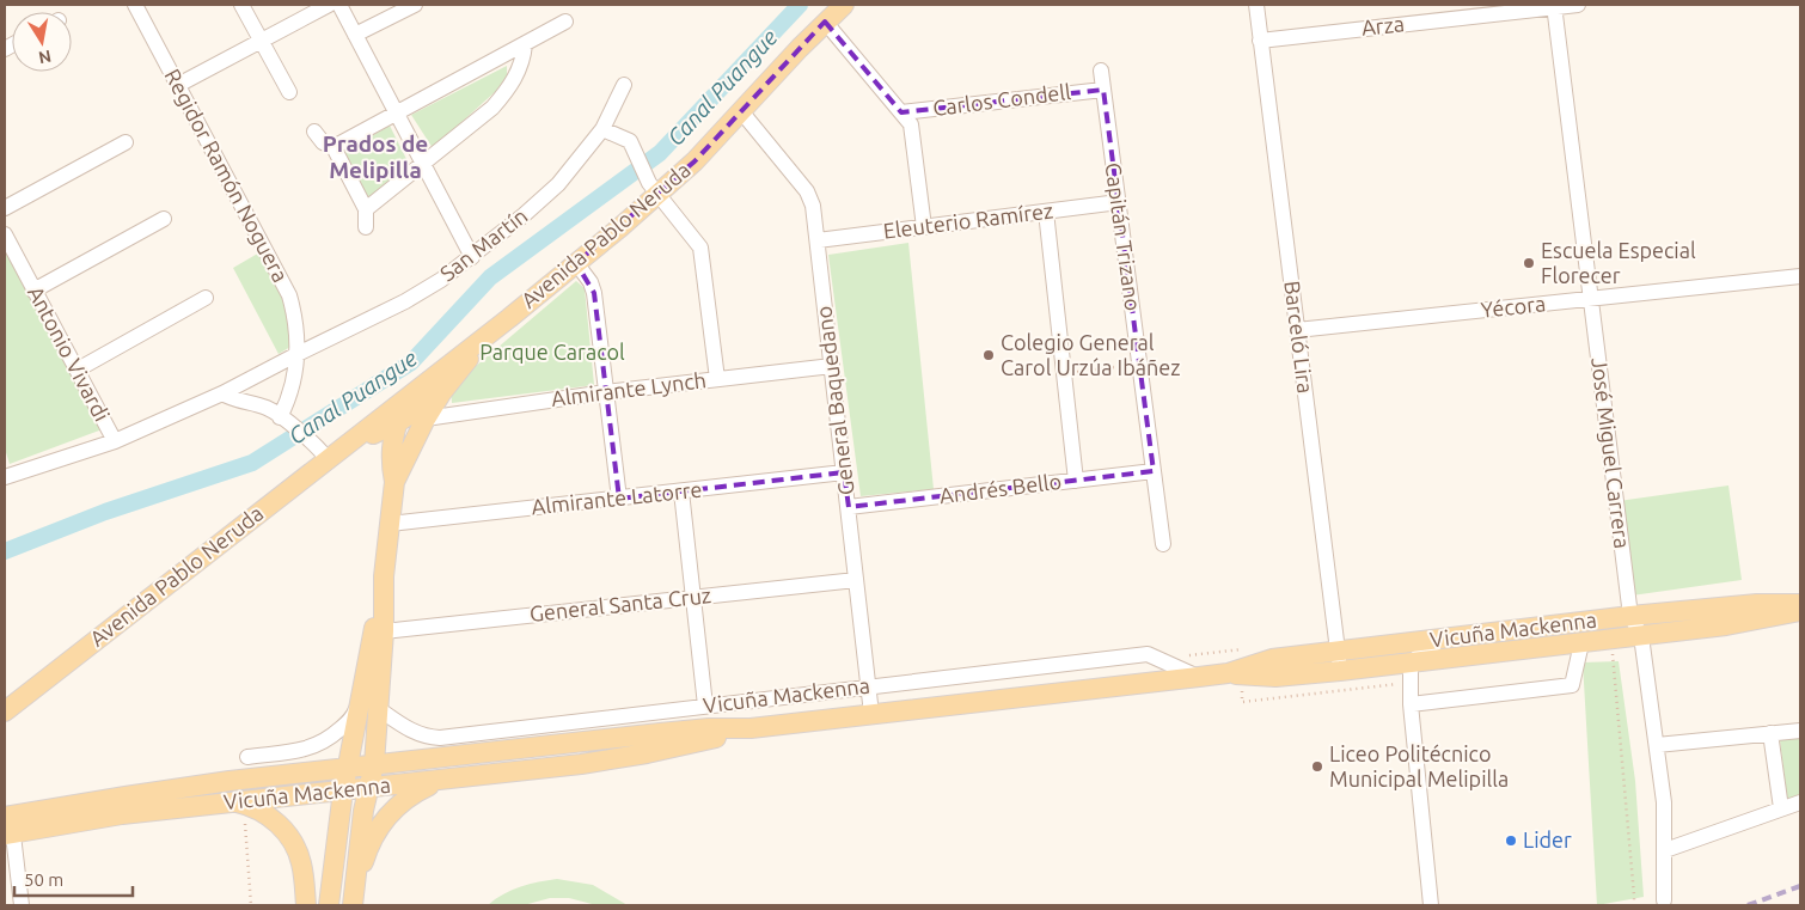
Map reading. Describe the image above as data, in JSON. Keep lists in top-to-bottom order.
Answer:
{
  "streets": {
    "main road": ["Avenida Pablo Neruda", "Vicuña Mackenna"],
    "street": [
      "Arza",
      "Carlos Condell",
      "Regidor Ramón Noguera",
      "Eleuterio Ramírez",
      "Capitán Trizano",
      "San Martín",
      "Yécora",
      "Barceló Lira",
      "Antonio Vivardi",
      "Almirante Lynch",
      "General Baquedano",
      "José Miguel Carrera",
      "Andrés Bello",
      "Almirante Latorre",
      "General Santa Cruz"
    ]
  },
  "crossings": [
    ["Arza", "Barceló Lira"],
    ["Arza", "José Miguel Carrera"],
    ["Carlos Condell", "Capitán Trizano"],
    ["Regidor Ramón Noguera", "San Martín"],
    ["Eleuterio Ramírez", "Capitán Trizano"],
    ["Eleuterio Ramírez", "General Baquedano"],
    ["Avenida Pablo Neruda", "General Baquedano"],
    ["Capitán Trizano", "Andrés Bello"],
    ["San Martín", "Antonio Vivardi"],
    ["Yécora", "Barceló Lira"],
    ["Yécora", "José Miguel Carrera"],
    ["Barceló Lira", "Vicuña Mackenna"],
    ["Almirante Lynch", "General Baquedano"],
    ["General Baquedano", "Andrés Bello"],
    ["General Baquedano", "Almirante Latorre"],
    ["General Baquedano", "General Santa Cruz"],
    ["General Baquedano", "Vicuña Mackenna"],
    ["José Miguel Carrera", "Vicuña Mackenna"]
  ],
  "districts": ["Prados de Melipilla"],
  "water": ["Canal Puangue"],
  "parks": ["Parque Caracol"],
  "places": [
    "Escuela Especial Florecer",
    "Colegio General Carol Urzúa Ibáñez",
    "Liceo Politécnico Municipal Melipilla",
    "Lider"
  ],
  "scale_bar": "50 m",
  "north": "bottom"
}
